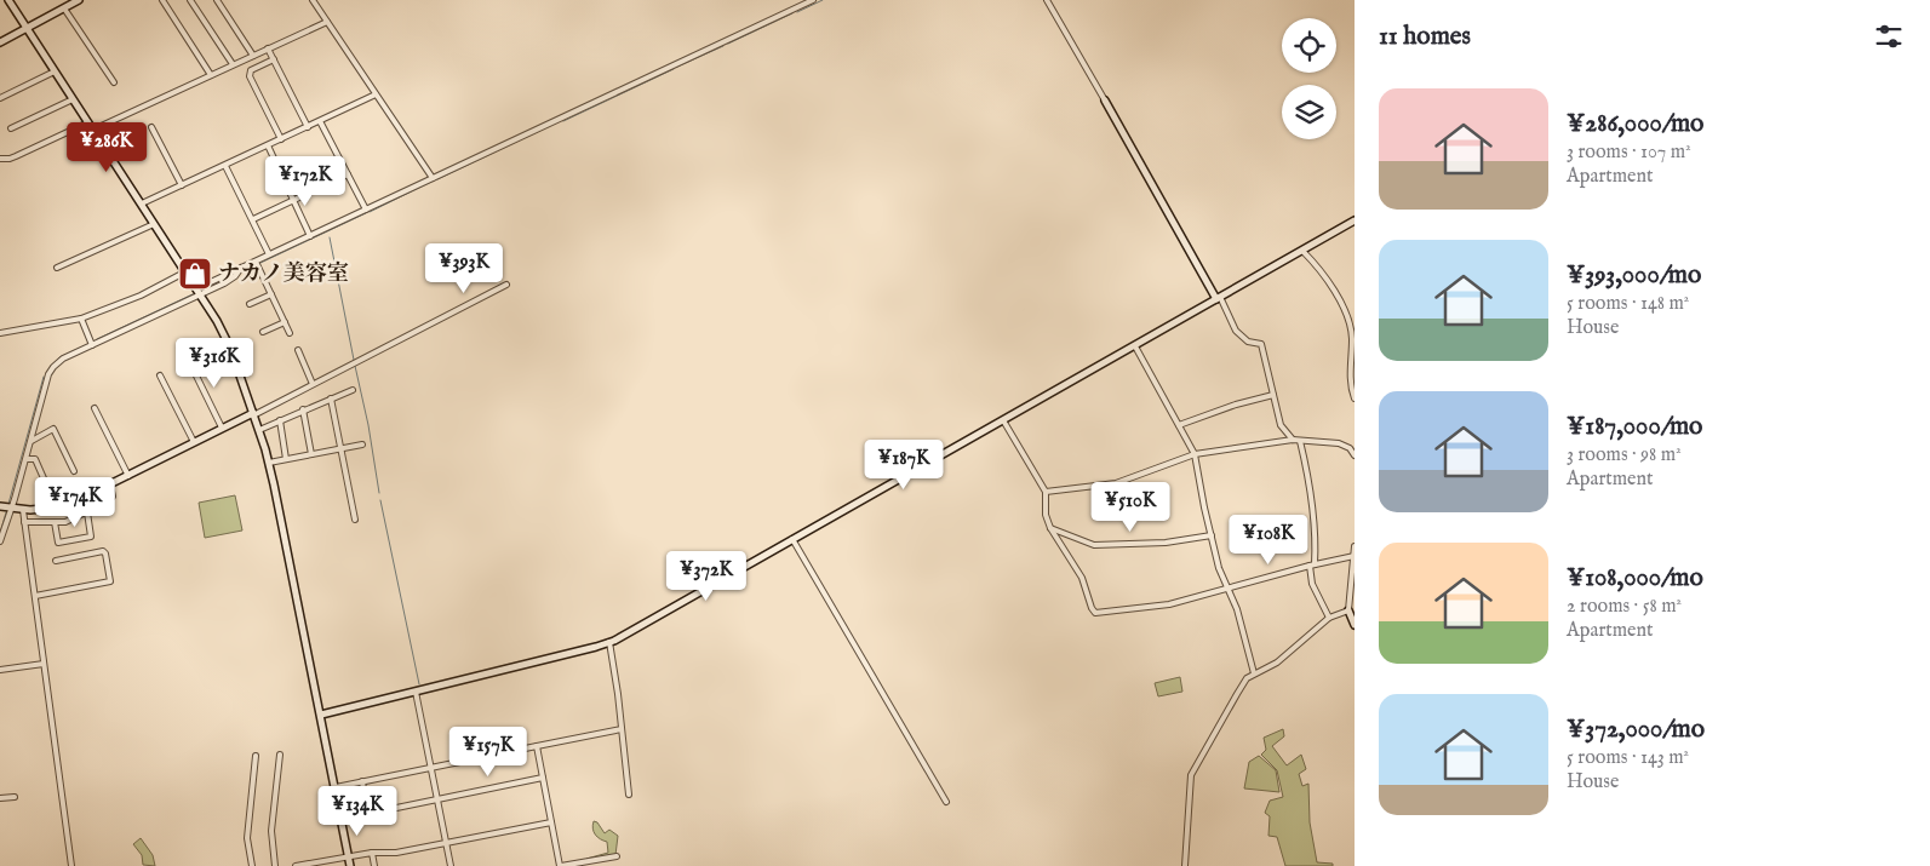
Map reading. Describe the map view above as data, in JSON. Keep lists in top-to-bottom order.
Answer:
{
  "places": {
    "shop": ["ナカノ美容室"]
  },
  "page": {
    "heading": "11 homes",
    "list": [
      {
        "name": "¥286,000/mo",
        "note": "3 rooms · 107 m² · Apartment"
      },
      {
        "name": "¥393,000/mo",
        "note": "5 rooms · 148 m² · House"
      },
      {
        "name": "¥187,000/mo",
        "note": "3 rooms · 98 m² · Apartment"
      },
      {
        "name": "¥108,000/mo",
        "note": "2 rooms · 58 m² · Apartment"
      },
      {
        "name": "¥372,000/mo",
        "note": "5 rooms · 143 m² · House"
      }
    ],
    "price": [
      "¥286K",
      "¥172K",
      "¥393K",
      "¥316K",
      "¥187K",
      "¥174K",
      "¥510K",
      "¥108K",
      "¥372K",
      "¥157K",
      "¥134K"
    ]
  }
}
